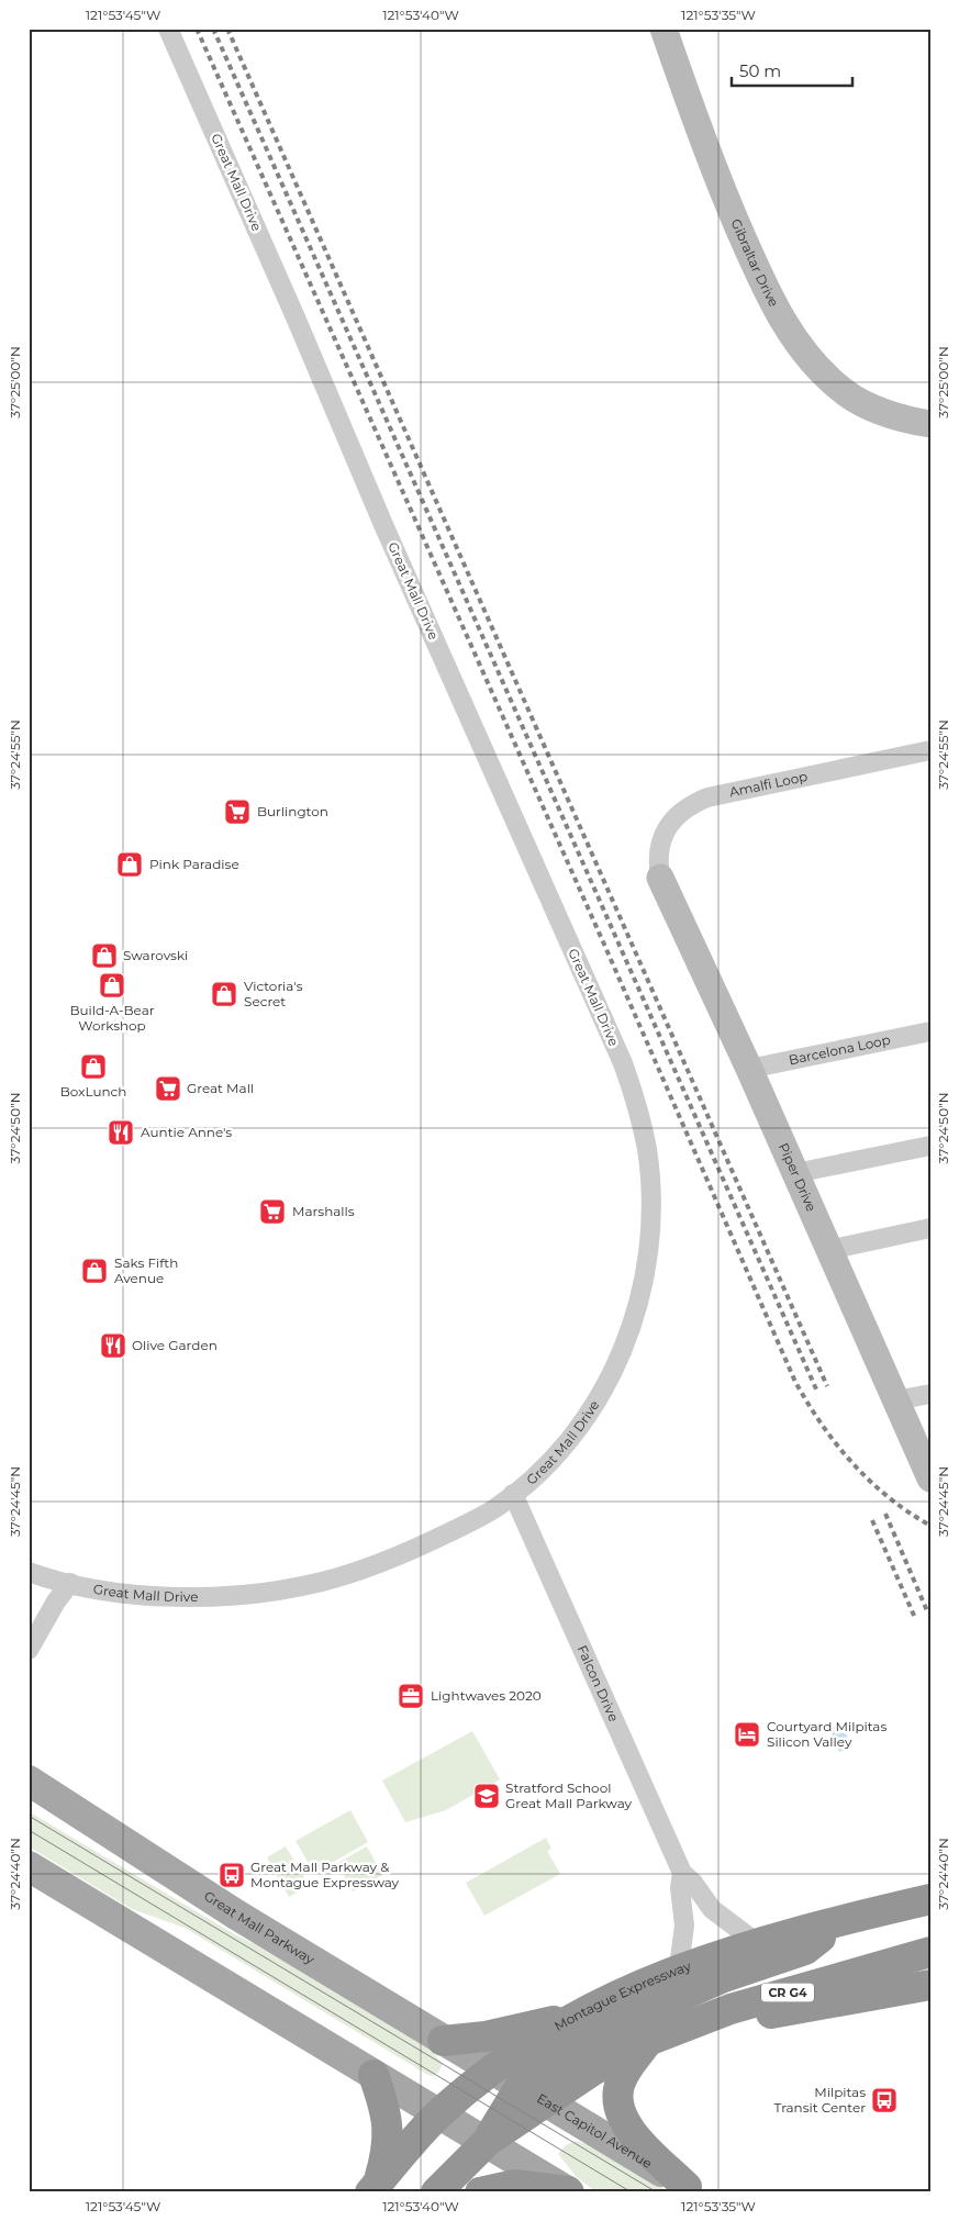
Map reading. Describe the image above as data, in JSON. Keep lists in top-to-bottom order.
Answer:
{
  "streets": {
    "highway": ["CR G4", "Montague Expressway"],
    "main road": ["Great Mall Parkway", "East Capitol Avenue"],
    "street": [
      "Great Mall Drive",
      "Gibraltar Drive",
      "Amalfi Loop",
      "Barcelona Loop",
      "Piper Drive",
      "Falcon Drive"
    ]
  },
  "crossings": [
    ["Great Mall Drive", "Falcon Drive"],
    ["Amalfi Loop", "Piper Drive"],
    ["Barcelona Loop", "Piper Drive"],
    ["Falcon Drive", "Montague Expressway"],
    ["Great Mall Parkway", "Montague Expressway"],
    ["Great Mall Parkway", "East Capitol Avenue"],
    ["CR G4", "East Capitol Avenue"],
    ["Montague Expressway", "East Capitol Avenue"]
  ],
  "places": {
    "supermarket": ["Burlington", "Great Mall", "Marshalls"],
    "shop": [
      "Pink Paradise",
      "Swarovski",
      "Build-A-Bear Workshop",
      "Victoria's Secret",
      "BoxLunch",
      "Saks Fifth Avenue"
    ],
    "restaurant": ["Auntie Anne's", "Olive Garden"],
    "office": ["Lightwaves 2020"],
    "hotel": ["Courtyard Milpitas Silicon Valley"],
    "school or university": ["Stratford School Great Mall Parkway"],
    "bus stop": ["Great Mall Parkway & Montague Expressway", "Milpitas Transit Center"]
  },
  "scale_bar": "50 m",
  "coordinates": [
    "121°53'45\"W",
    "121°53'40\"W",
    "121°53'35\"W",
    "37°25'00\"N",
    "37°24'55\"N",
    "37°24'50\"N",
    "37°24'45\"N",
    "37°24'40\"N"
  ]
}
